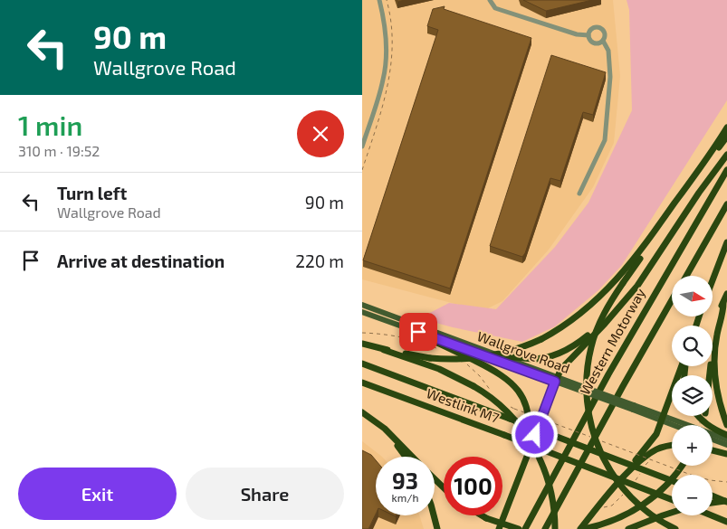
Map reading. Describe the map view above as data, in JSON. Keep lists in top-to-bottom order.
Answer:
{
  "streets": {
    "highway": ["Western Motorway", "Westlink M7"],
    "main road": ["Wallgrove Road"]
  },
  "north": "right",
  "page": {
    "turn": ["90 m", "Wallgrove Road"],
    "heading": ["1 min", "310 m · 19:52"],
    "list": [
      {
        "name": "Turn left",
        "note": "Wallgrove Road",
        "value": "90 m"
      },
      {
        "name": "Arrive at destination",
        "value": "220 m"
      }
    ],
    "map_buttons": ["+", "−"],
    "speed": "93 km/h",
    "limit": "100",
    "buttons": ["Exit", "Share"]
  }
}
